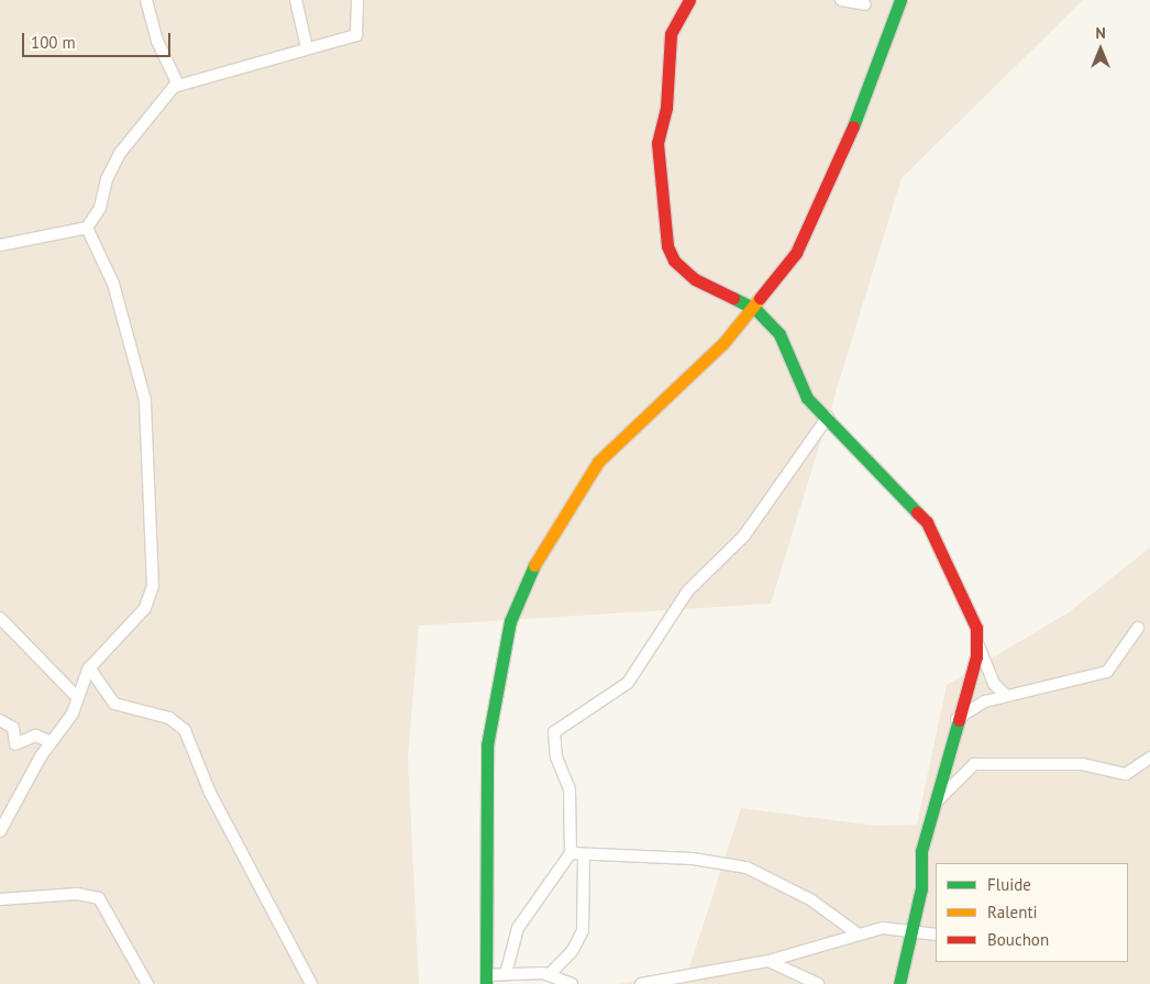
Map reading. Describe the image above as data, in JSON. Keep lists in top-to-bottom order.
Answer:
{
  "legend": ["Fluide", "Ralenti", "Bouchon"],
  "scale_bar": "100 m",
  "north": "top"
}
